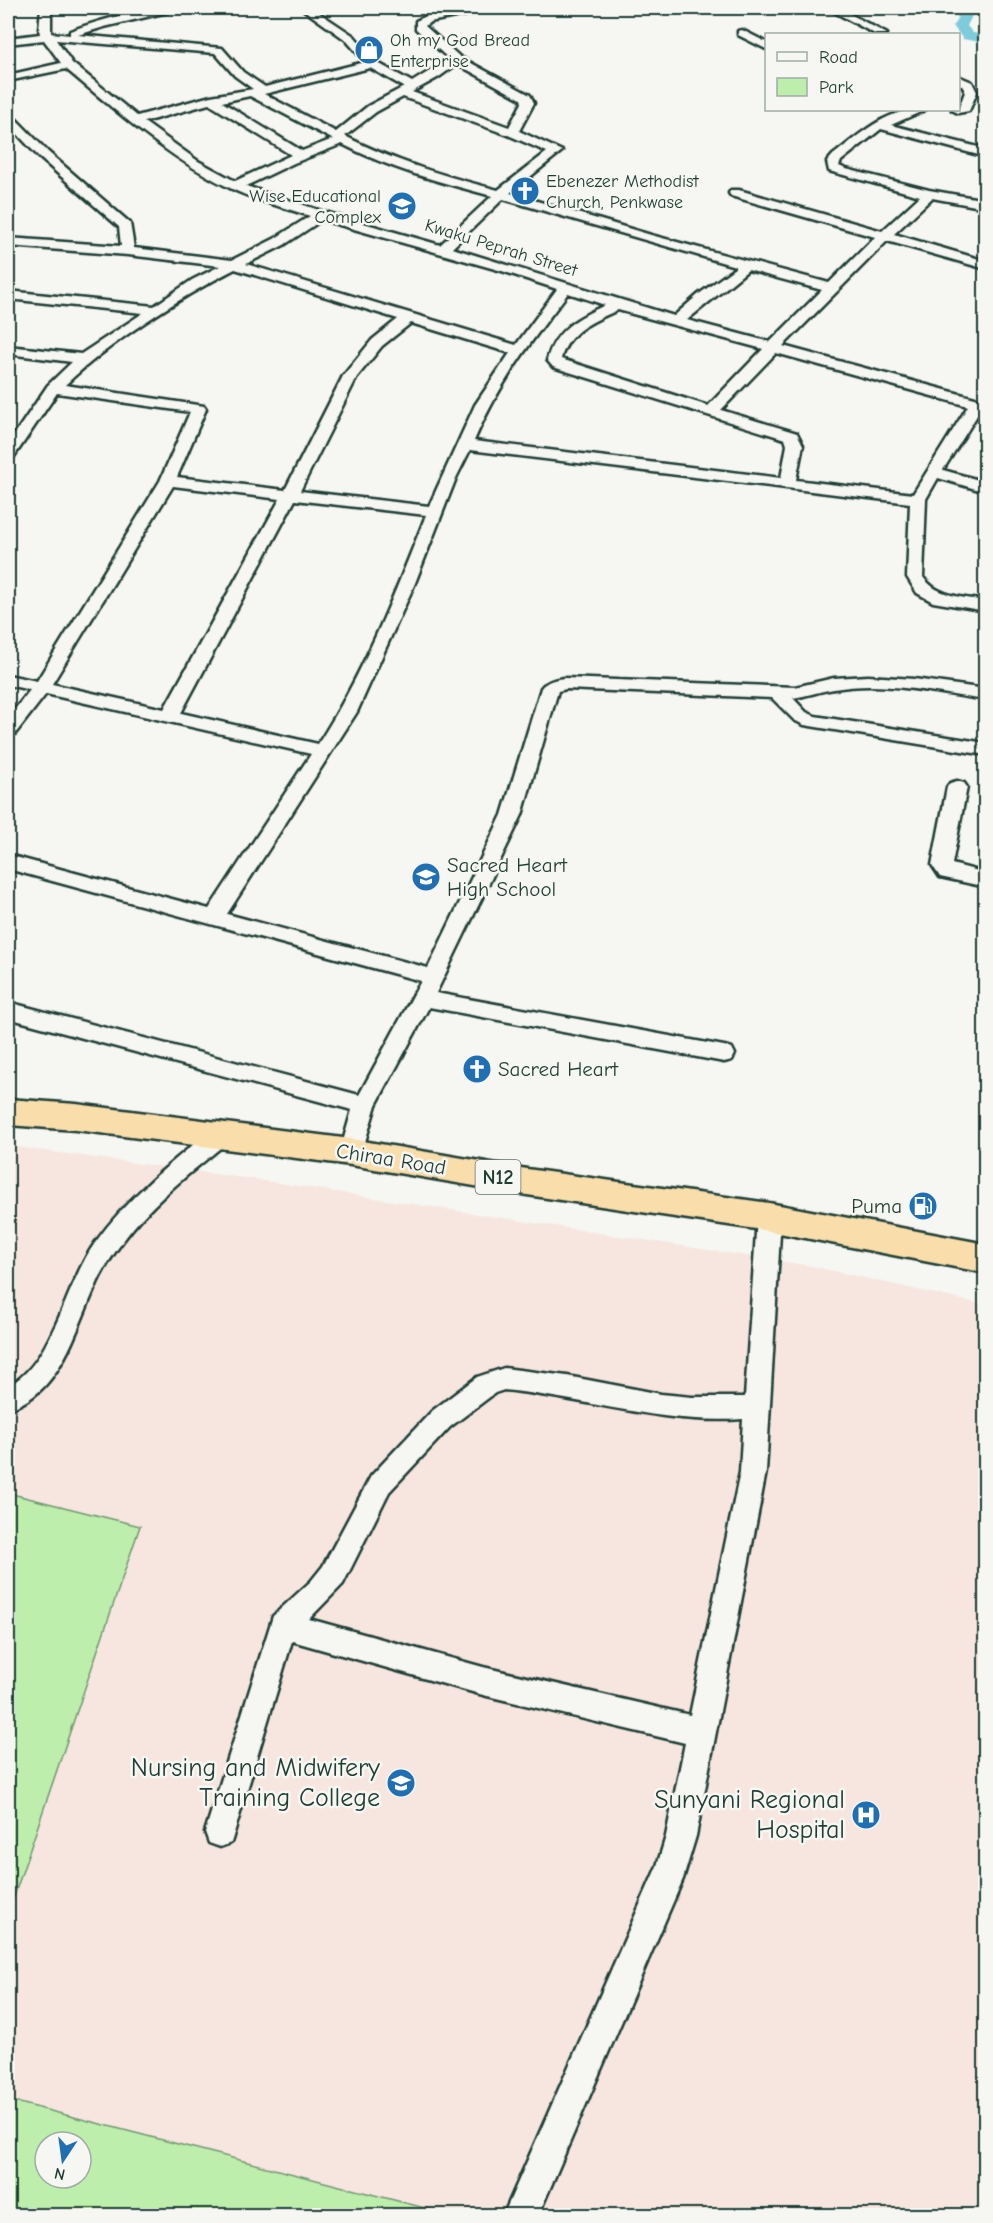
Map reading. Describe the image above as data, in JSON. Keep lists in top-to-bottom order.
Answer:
{
  "streets": {
    "highway": ["Chiraa Road", "N12"],
    "street": ["Kwaku Peprah Street"]
  },
  "places": {
    "shop": ["Oh my God Bread Enterprise"],
    "church": ["Ebenezer Methodist Church, Penkwase", "Sacred Heart"],
    "school or university": ["Wise Educational Complex", "Sacred Heart High School", "Nursing and Midwifery Training College"],
    "fuel station": ["Puma"],
    "hospital": ["Sunyani Regional Hospital"]
  },
  "legend": ["Road", "Park"],
  "north": "bottom"
}
